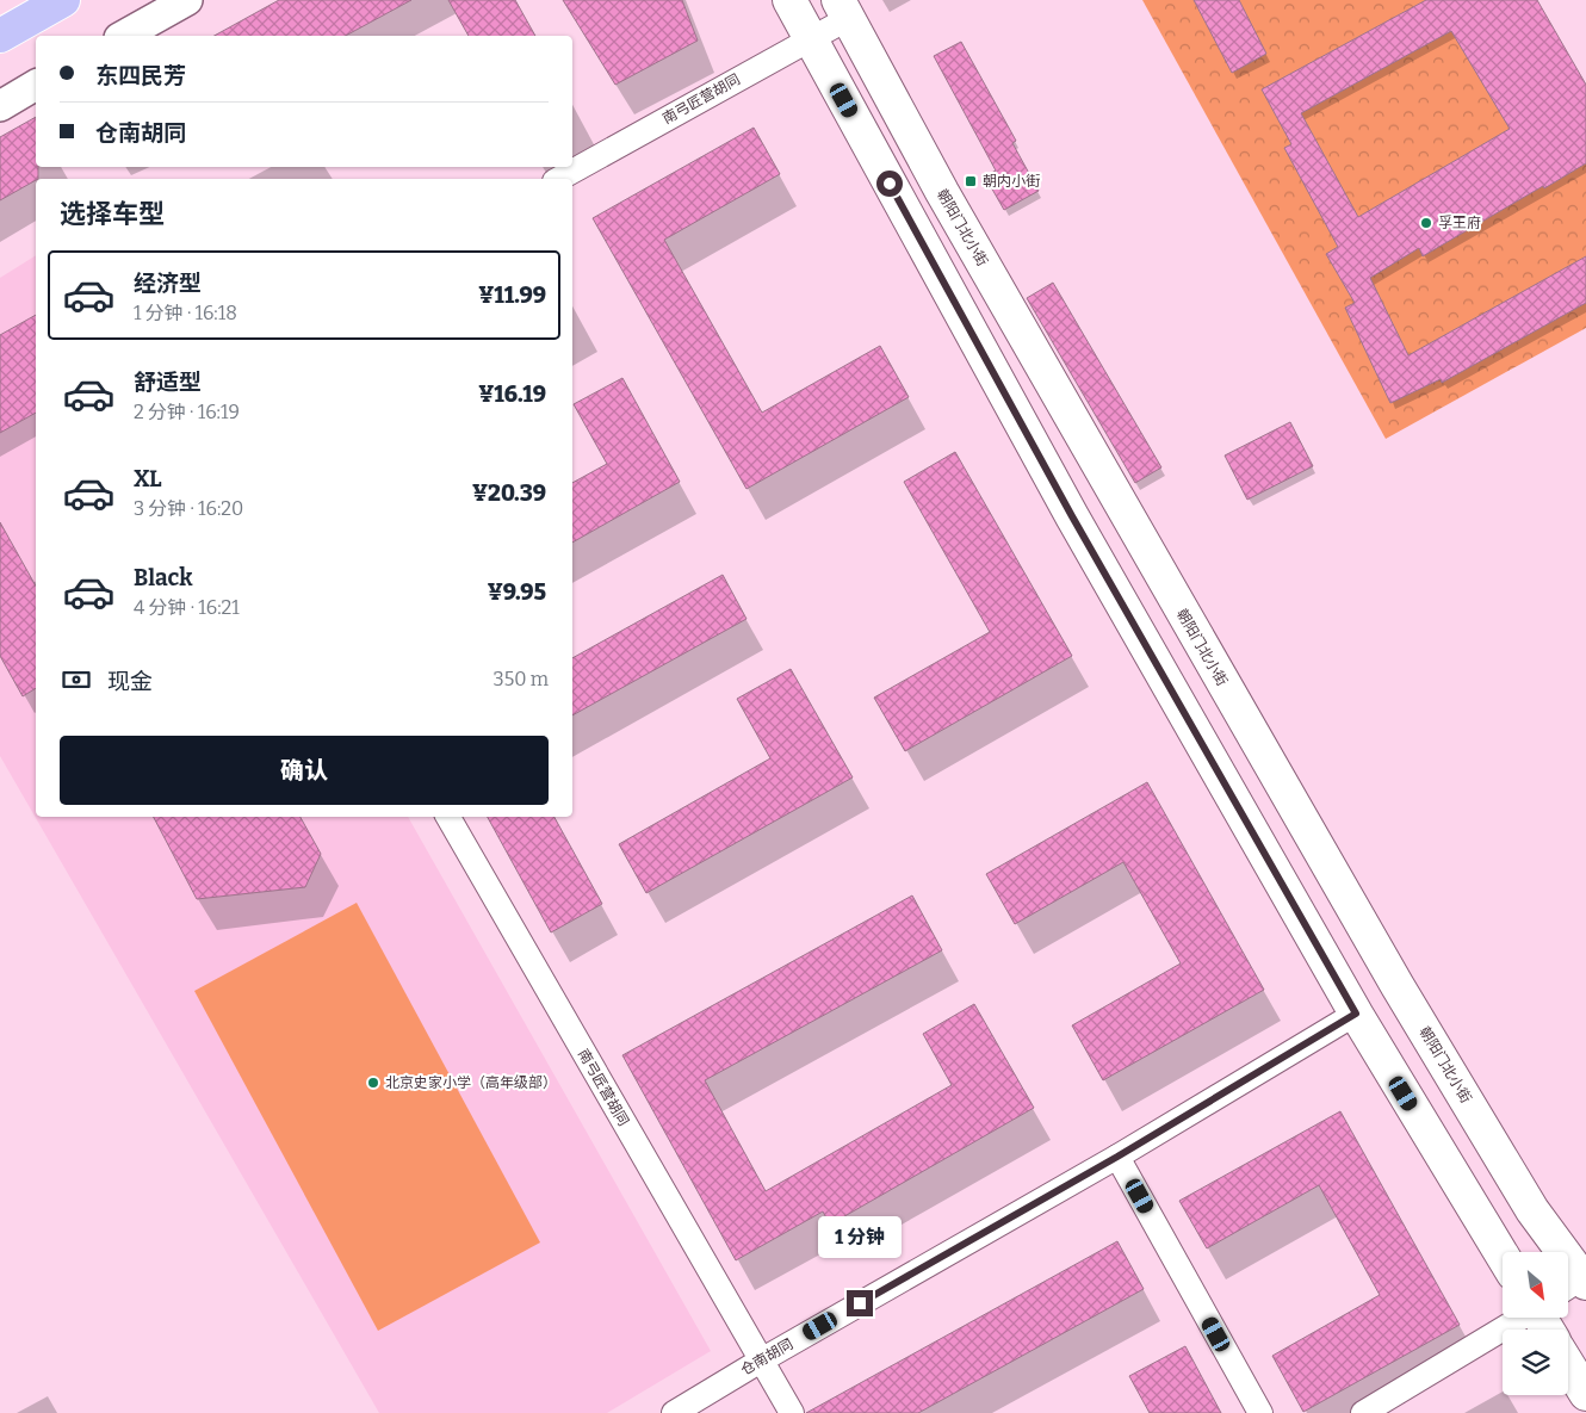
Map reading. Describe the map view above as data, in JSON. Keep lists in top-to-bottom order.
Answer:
{
  "streets": {
    "main road": ["朝阳门北小街"],
    "street": ["南弓匠营胡同", "仓南胡同"]
  },
  "crossings": [
    ["南弓匠营胡同", "朝阳门北小街"],
    ["南弓匠营胡同", "仓南胡同"]
  ],
  "places": {
    "transit": ["朝内小街"],
    "other": ["孚王府", "北京史家小学（高年级部）"]
  },
  "north": "bottom right",
  "page": {
    "banner": ["东四民芳", "仓南胡同"],
    "heading": "选择车型",
    "list": [
      {
        "name": "经济型",
        "note": "1 分钟 · 16:18",
        "value": "¥11.99"
      },
      {
        "name": "舒适型",
        "note": "2 分钟 · 16:19",
        "value": "¥16.19"
      },
      {
        "name": "XL",
        "note": "3 分钟 · 16:20",
        "value": "¥20.39"
      },
      {
        "name": "Black",
        "note": "4 分钟 · 16:21",
        "value": "¥9.95"
      }
    ],
    "pay": ["现金", "350 m"],
    "buttons": "确认",
    "bubble": "1 分钟"
  }
}
